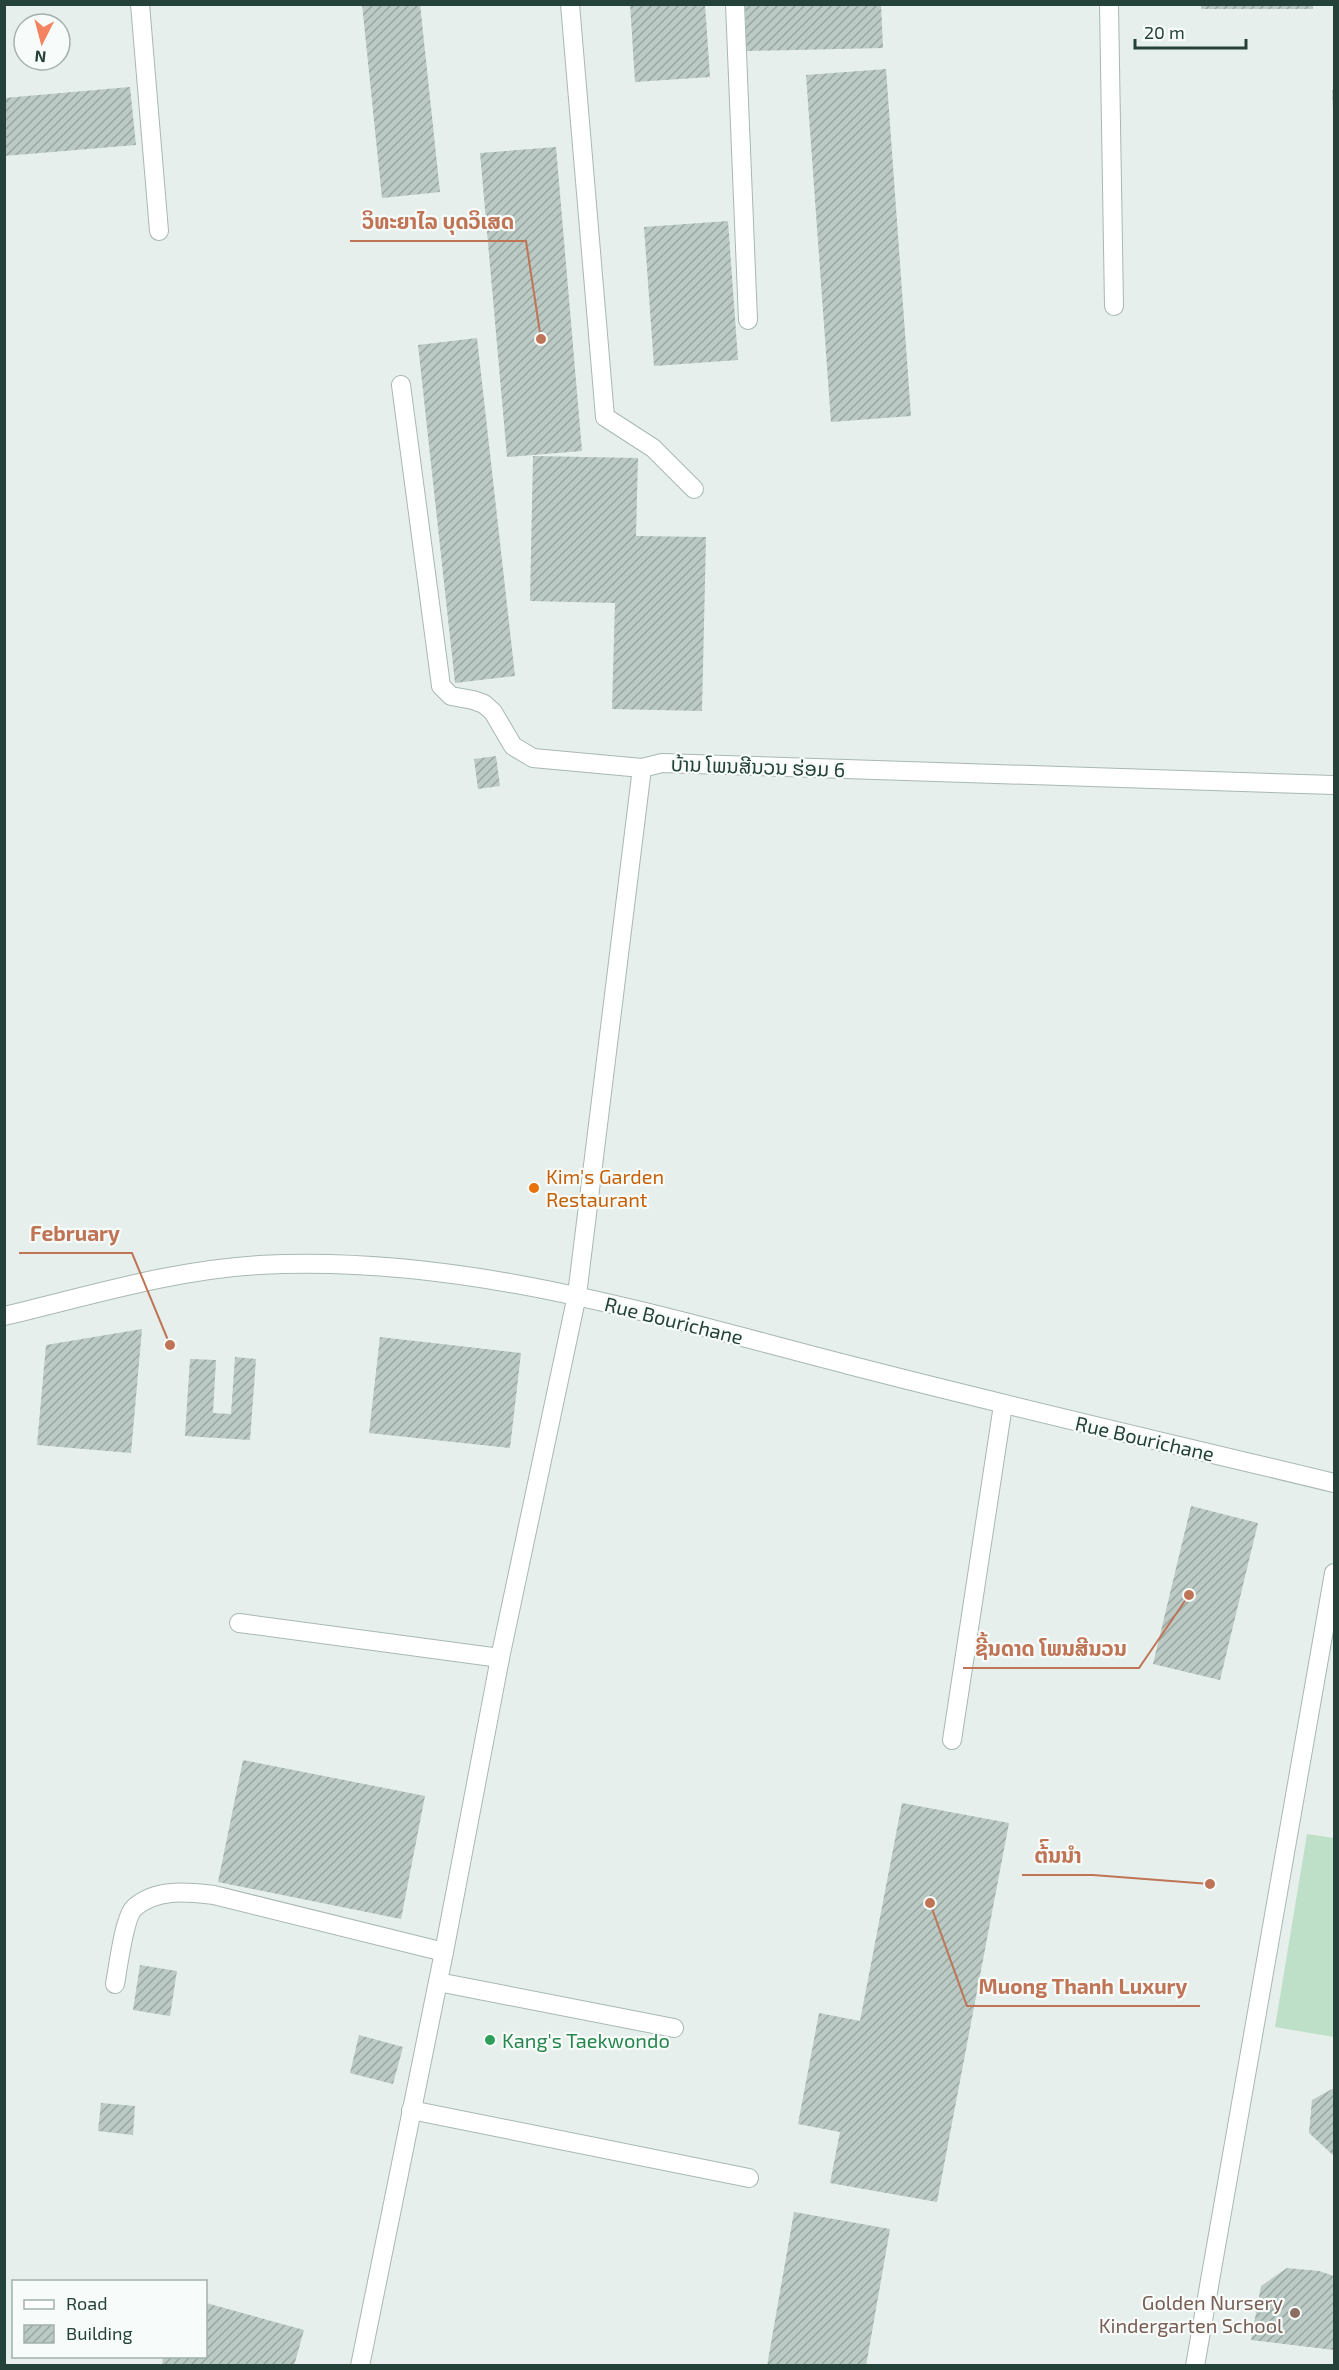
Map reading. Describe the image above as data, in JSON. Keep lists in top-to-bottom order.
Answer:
{
  "streets": {
    "street": ["ບ້ານ ໂພນສີນວນ ຮ່ອມ 6", "Rue Bourichane"]
  },
  "crossings": [
    ["ບ້ານ ໂພນສີນວນ ຮ່ອມ 6", "Rue Bourichane"]
  ],
  "places": [
    "ວິທະຍາໄລ ບຸດວິເສດ",
    "Kim's Garden Restaurant",
    "February",
    "ຊີ້ນດາດ ໂພນສີນວນ",
    "ຕ້ົນນໍາ",
    "Muong Thanh Luxury",
    "Kang's Taekwondo",
    "Golden Nursery Kindergarten School"
  ],
  "legend": ["Road", "Building"],
  "scale_bar": "20 m",
  "north": "bottom"
}
